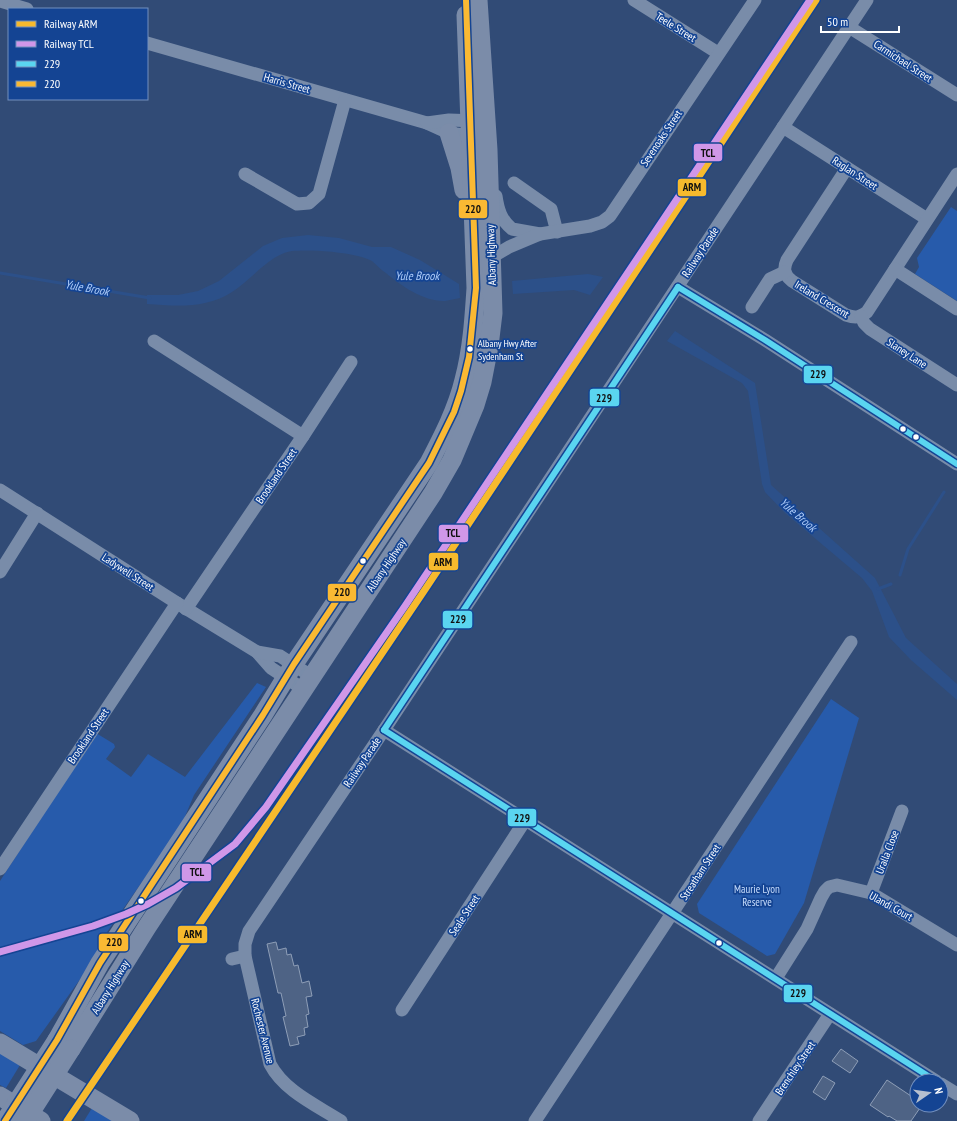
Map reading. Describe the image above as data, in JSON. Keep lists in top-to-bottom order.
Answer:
{
  "streets": {
    "highway": ["Albany Highway"],
    "street": [
      "Teele Street",
      "Carmichael Street",
      "Harris Street",
      "Sevenoaks Street",
      "Raglan Street",
      "Railway Parade",
      "Ireland Crescent",
      "Slaney Lane",
      "Brookland Street",
      "Ladywell Street",
      "Uralla Close",
      "Streatham Street",
      "Ulandi Court",
      "Seale Street",
      "Rochester Avenue",
      "Brenchley Street"
    ]
  },
  "crossings": [
    ["Teele Street", "Sevenoaks Street"],
    ["Carmichael Street", "Railway Parade"],
    ["Harris Street", "Sevenoaks Street"],
    ["Harris Street", "Albany Highway"],
    ["Sevenoaks Street", "Albany Highway"],
    ["Raglan Street", "Railway Parade"],
    ["Raglan Street", "Ireland Crescent"],
    ["Railway Parade", "Rochester Avenue"],
    ["Albany Highway", "Ladywell Street"],
    ["Ireland Crescent", "Slaney Lane"],
    ["Brookland Street", "Ladywell Street"],
    ["Uralla Close", "Ulandi Court"]
  ],
  "water": ["Yule Brook"],
  "parks": ["Maurie Lyon Reserve"],
  "places": ["Albany Hwy After Sydenham St"],
  "lines": [
    "rail line ARM",
    "rail line TCL",
    "transit line 220",
    "transit line 229"
  ],
  "legend": [
    "Railway ARM",
    "Railway TCL",
    "229",
    "220"
  ],
  "scale_bar": "50 m",
  "north": "right"
}
